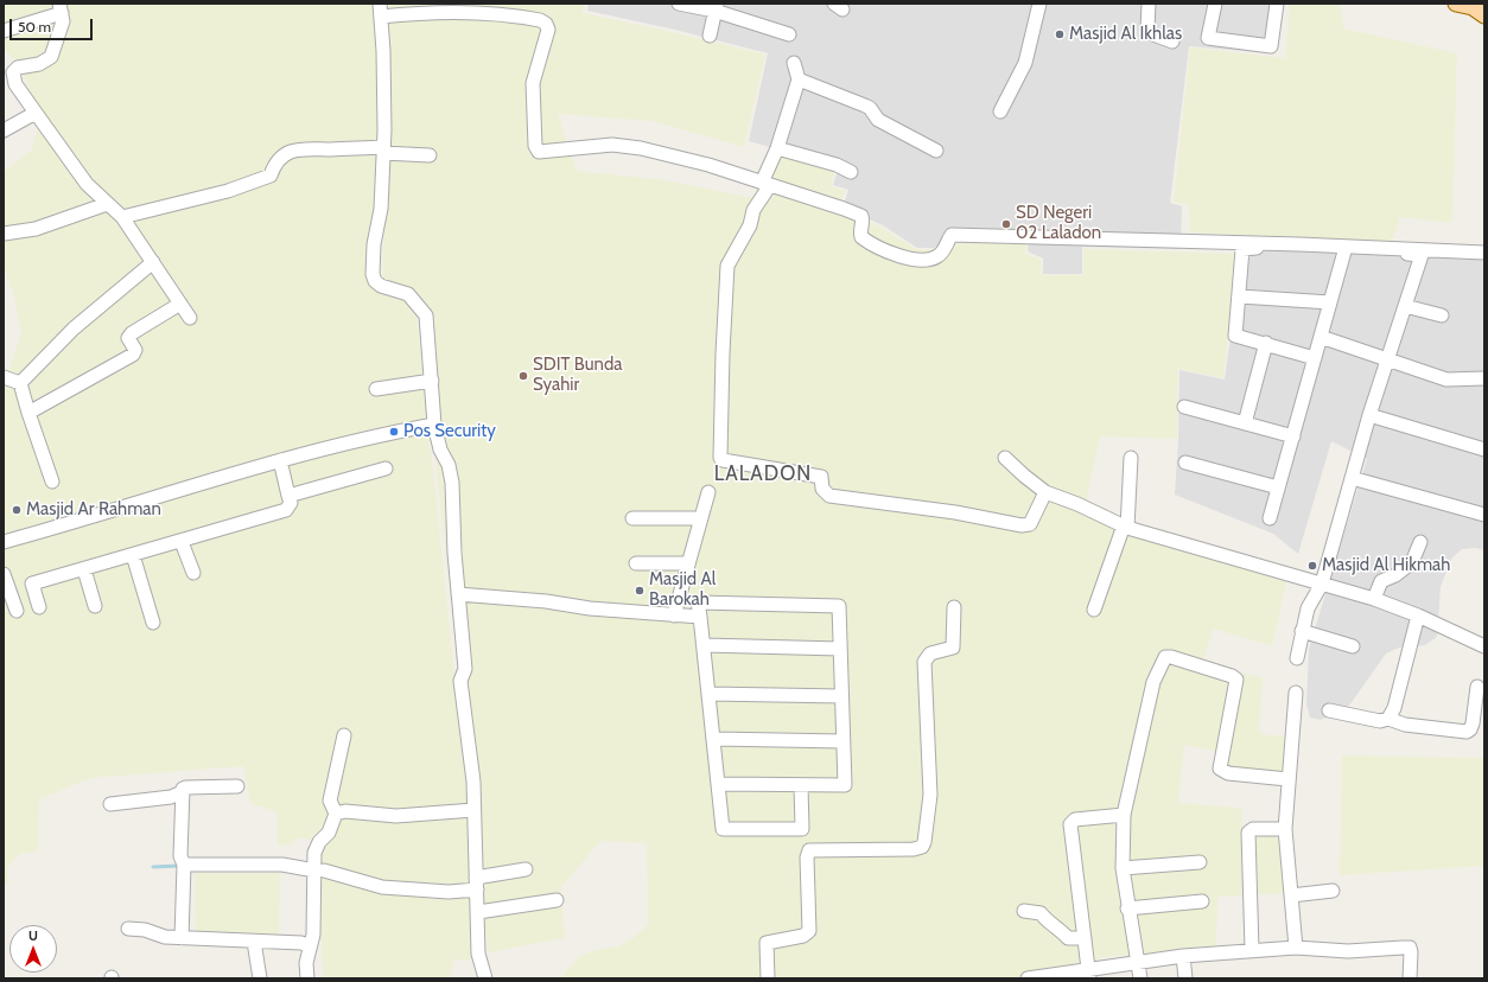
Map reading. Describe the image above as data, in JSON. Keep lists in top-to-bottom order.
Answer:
{
  "districts": ["LALADON"],
  "places": [
    "Masjid Al Ikhlas",
    "SD Negeri 02 Laladon",
    "SDIT Bunda Syahir",
    "Pos Security",
    "Masjid Ar Rahman",
    "Masjid Al Hikmah",
    "Masjid Al Barokah"
  ],
  "scale_bar": "50 m",
  "north": "top"
}
